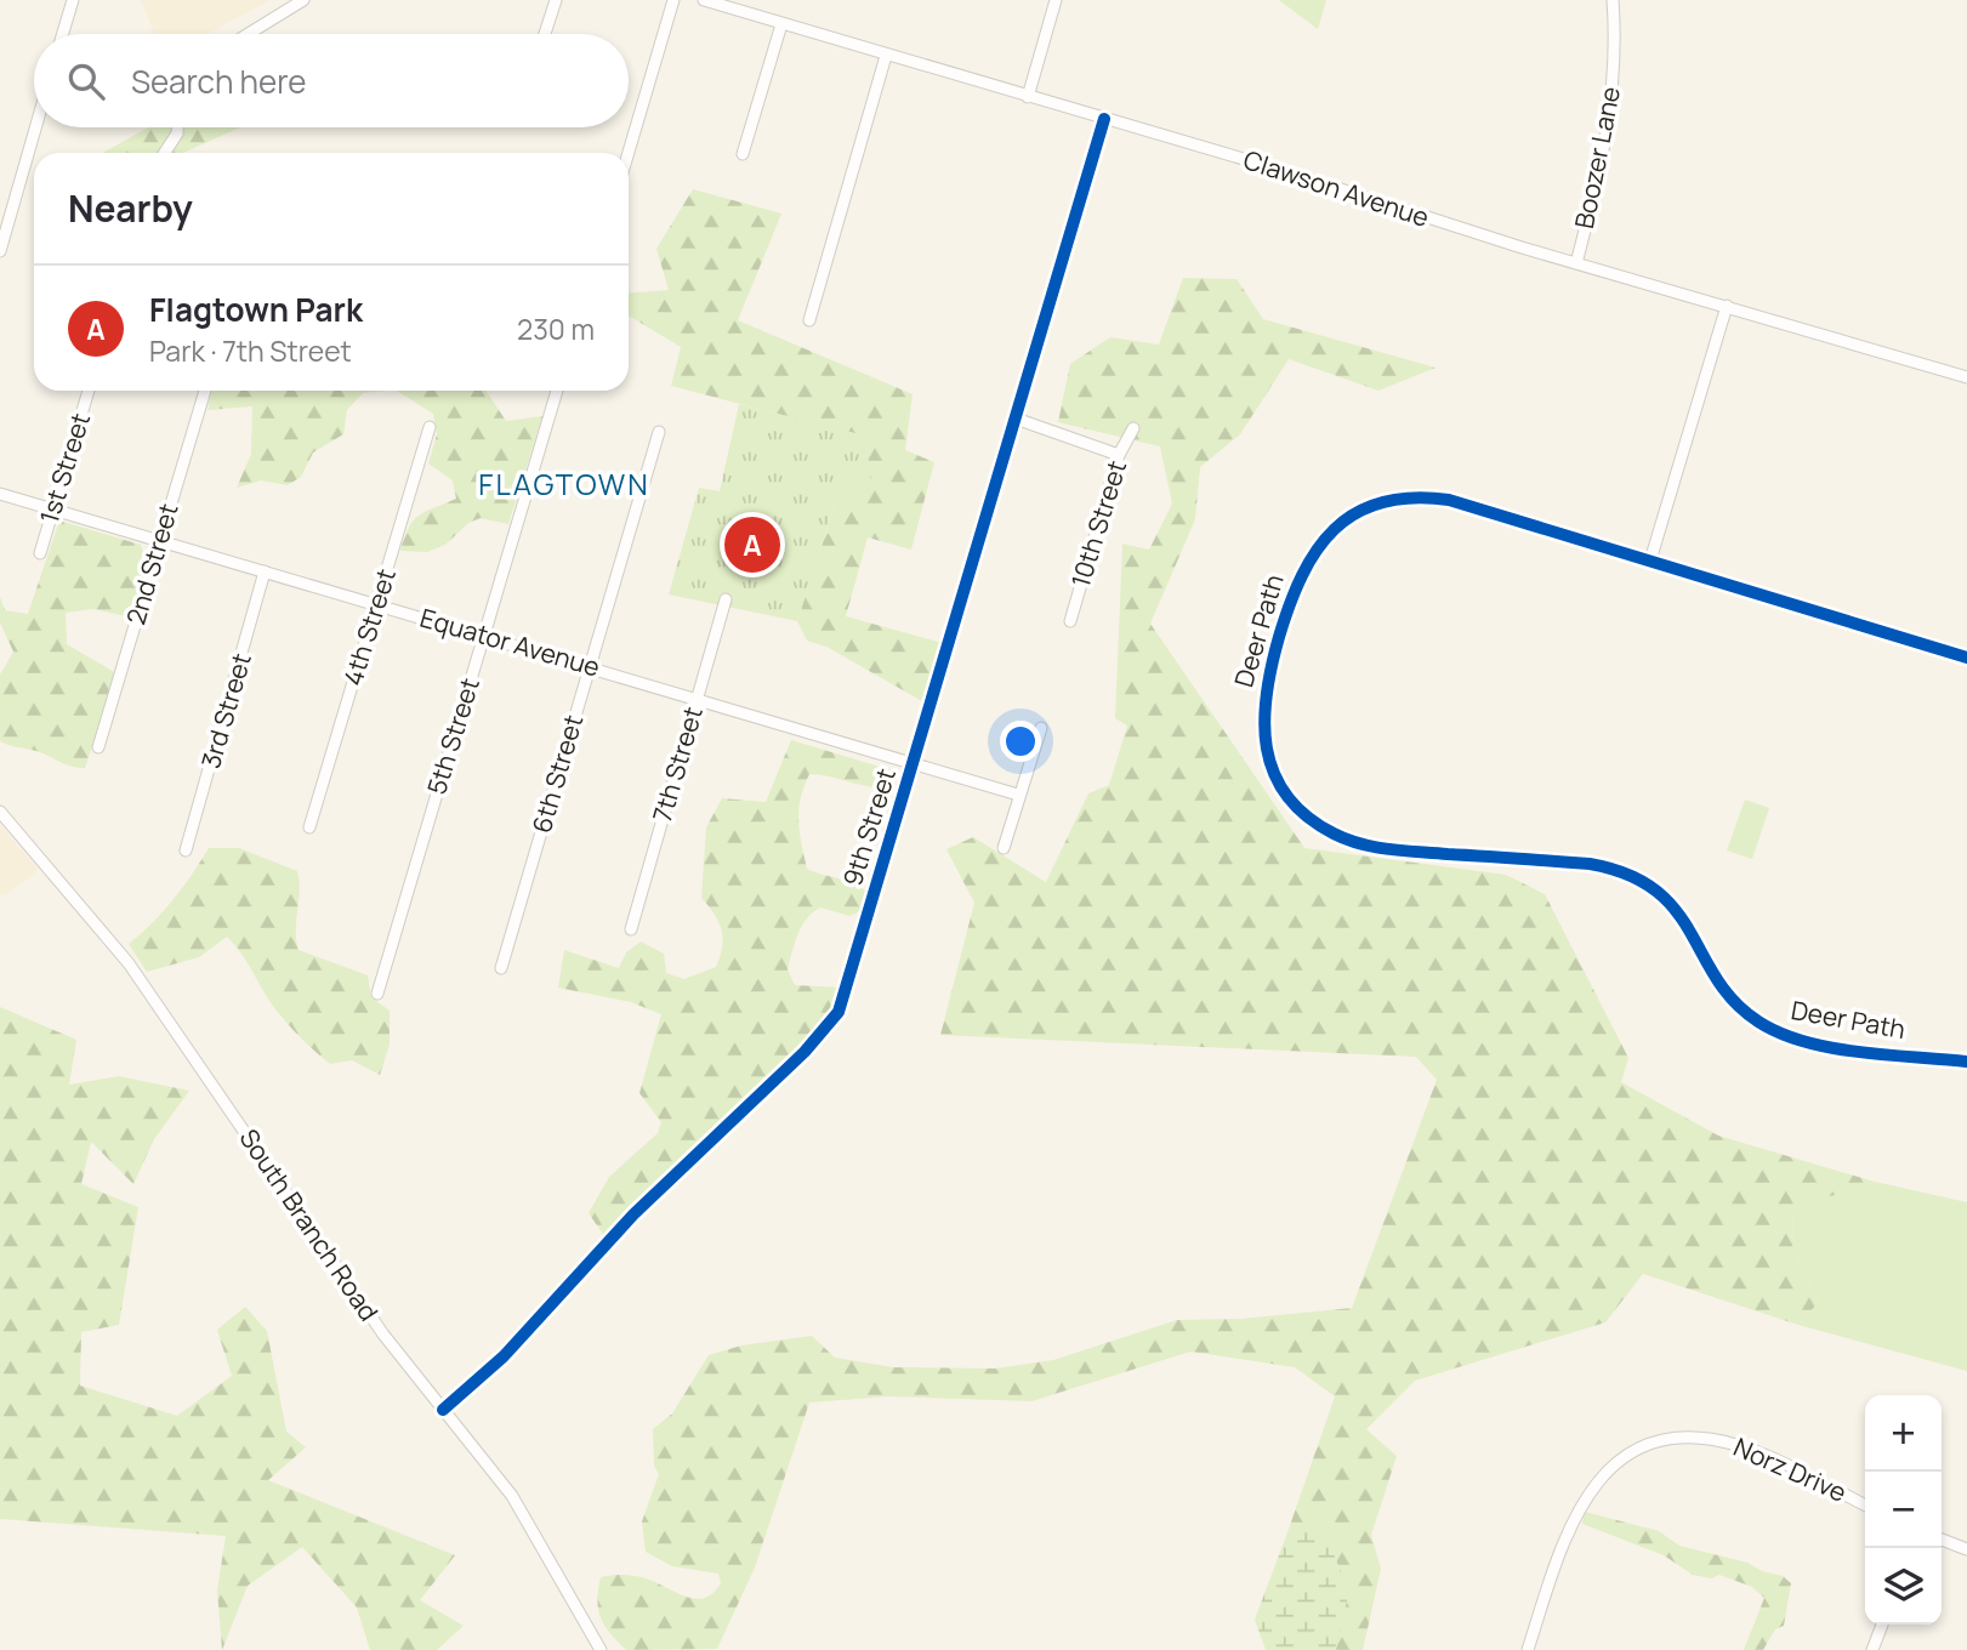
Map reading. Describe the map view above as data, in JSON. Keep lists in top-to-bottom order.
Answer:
{
  "streets": {
    "street": [
      "Boozer Lane",
      "Clawson Avenue",
      "1st Street",
      "10th Street",
      "2nd Street",
      "4th Street",
      "Deer Path",
      "Equator Avenue",
      "3rd Street",
      "5th Street",
      "7th Street",
      "6th Street",
      "9th Street",
      "South Branch Road",
      "Norz Drive"
    ]
  },
  "crossings": [
    ["Boozer Lane", "Clawson Avenue"],
    ["Clawson Avenue", "9th Street"],
    ["1st Street", "Equator Avenue"],
    ["2nd Street", "Equator Avenue"],
    ["4th Street", "Equator Avenue"],
    ["Equator Avenue", "3rd Street"],
    ["Equator Avenue", "5th Street"],
    ["Equator Avenue", "7th Street"],
    ["Equator Avenue", "6th Street"],
    ["Equator Avenue", "9th Street"],
    ["9th Street", "South Branch Road"]
  ],
  "districts": ["FLAGTOWN"],
  "page": {
    "search": "Search here",
    "heading": "Nearby",
    "list": [
      {
        "mark": "A",
        "name": "Flagtown Park",
        "note": "Park · 7th Street",
        "value": "230 m"
      }
    ],
    "pins": "A",
    "map_buttons": ["+", "−"]
  }
}
